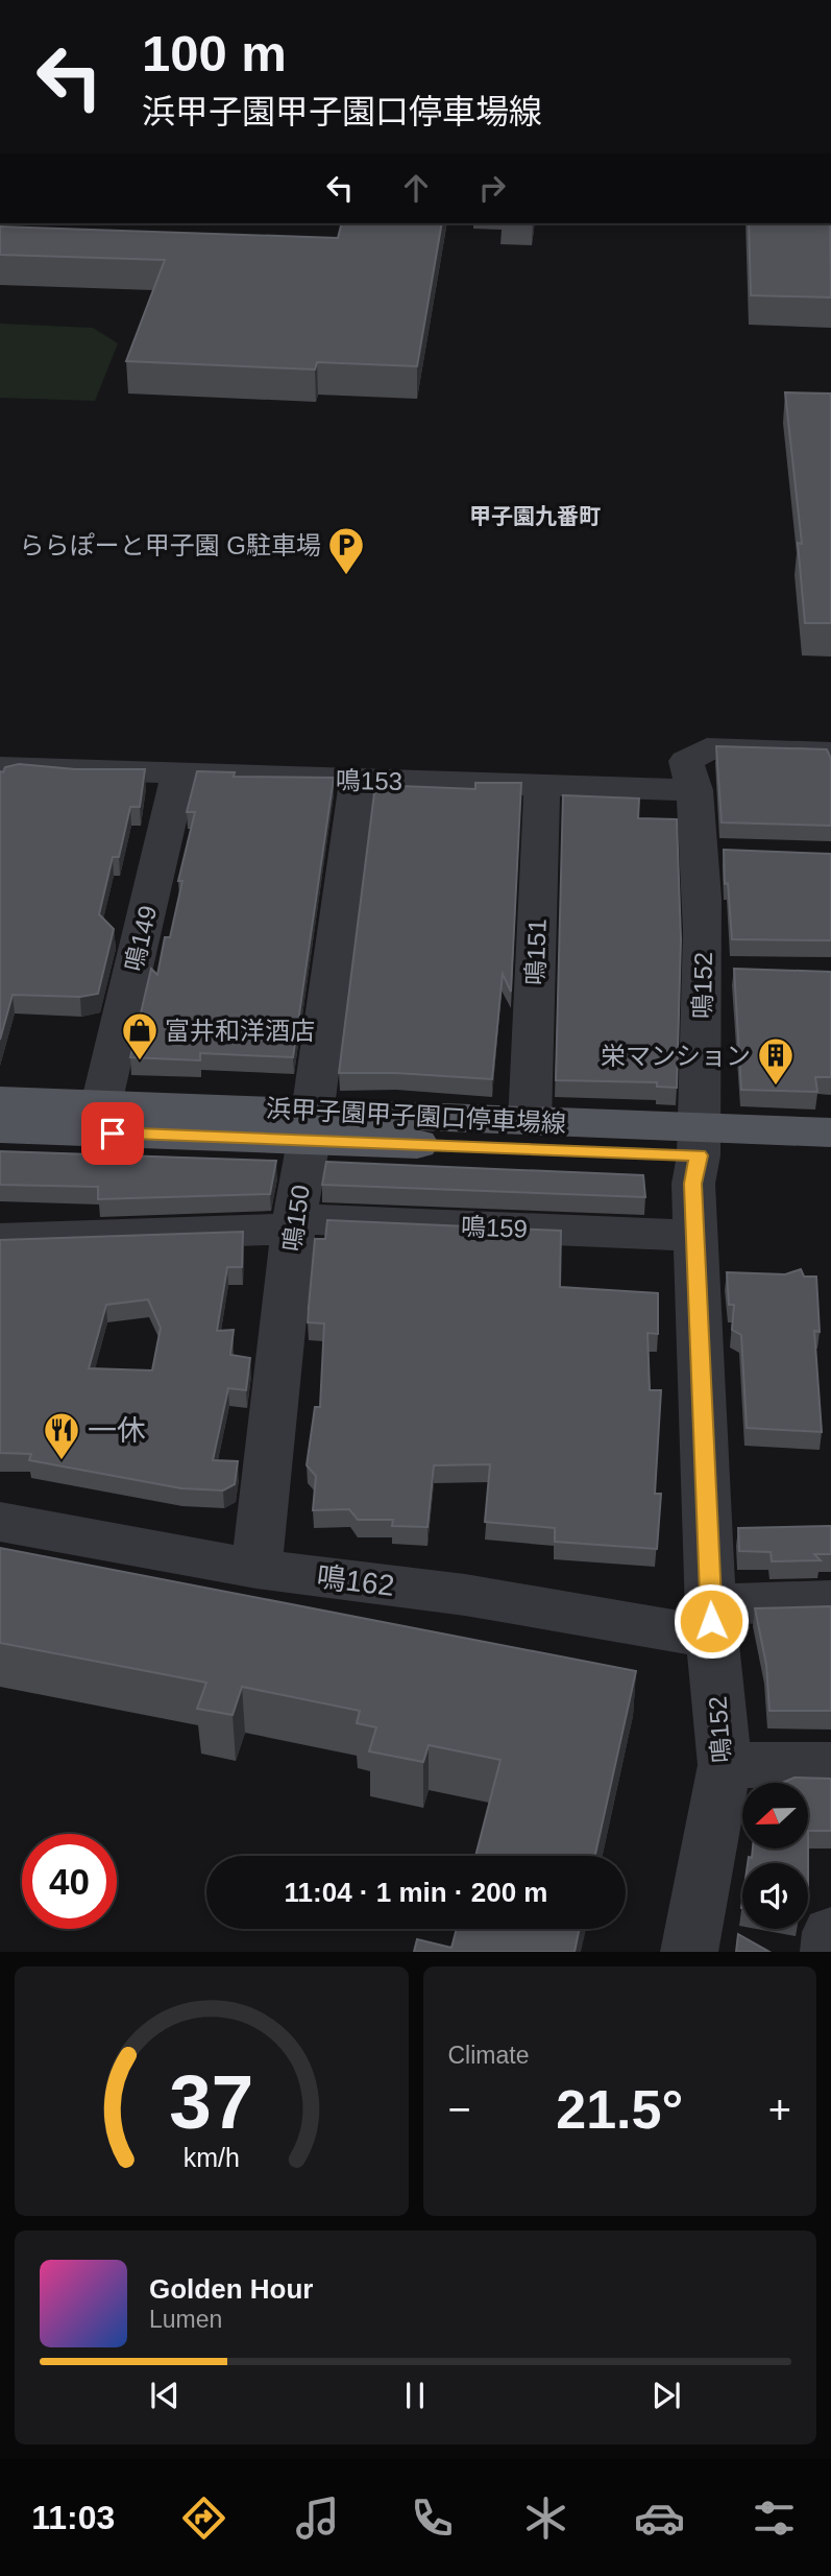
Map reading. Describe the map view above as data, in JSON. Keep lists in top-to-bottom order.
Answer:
{
  "streets": {
    "main road": ["浜甲子園甲子園口停車場線"],
    "street": [
      "鳴153",
      "鳴149",
      "鳴151",
      "鳴152",
      "鳴150",
      "鳴159",
      "鳴162"
    ]
  },
  "crossings": [
    ["鳴153", "鳴149"],
    ["鳴153", "鳴151"],
    ["鳴153", "鳴152"],
    ["鳴153", "鳴150"],
    ["鳴149", "浜甲子園甲子園口停車場線"],
    ["鳴151", "浜甲子園甲子園口停車場線"],
    ["鳴152", "浜甲子園甲子園口停車場線"],
    ["鳴152", "鳴159"],
    ["鳴152", "鳴162"],
    ["浜甲子園甲子園口停車場線", "鳴150"],
    ["鳴150", "鳴159"],
    ["鳴150", "鳴162"]
  ],
  "districts": ["甲子園九番町"],
  "places": {
    "parking": ["ららぽーと甲子園 G駐車場"],
    "shop": ["富井和洋酒店"],
    "building": ["栄マンション"],
    "restaurant": ["一休"]
  },
  "north": "left",
  "page": {
    "turn": ["100 m", "浜甲子園甲子園口停車場線"],
    "limit": "40",
    "trip": "11:04 · 1 min · 200 m",
    "tile": "Climate",
    "heat": ["−", "21.5°", "+"],
    "song": ["Golden Hour", "Lumen"],
    "tabs": "11:03",
    "gauge": ["37", "km/h"]
  }
}
